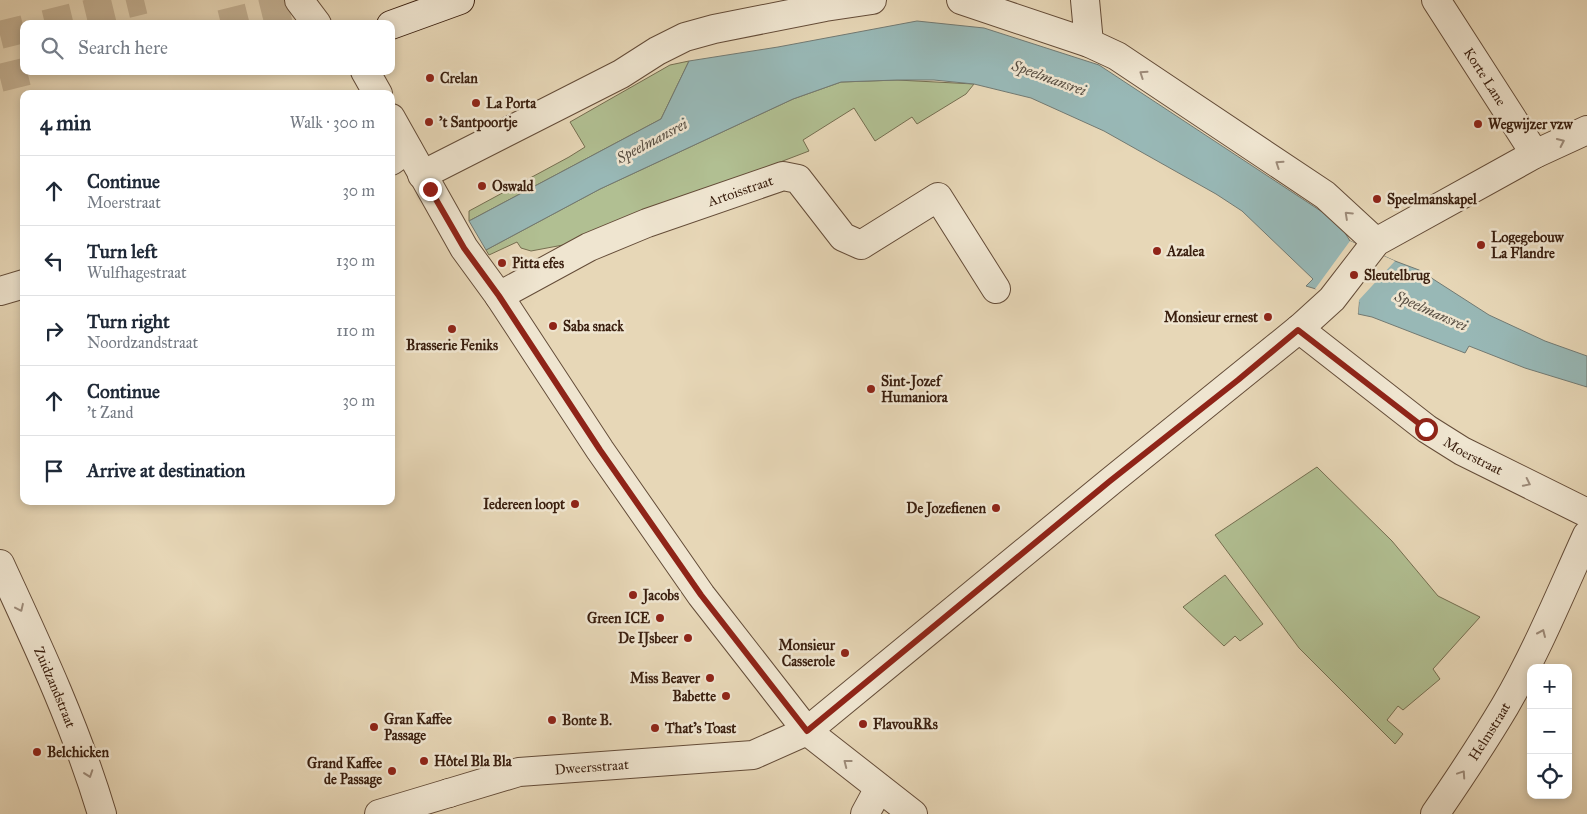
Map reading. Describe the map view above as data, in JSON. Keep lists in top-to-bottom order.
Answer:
{
  "streets": {
    "street": [
      "Korte Lane",
      "Artoisstraat",
      "Moerstraat",
      "Zuidzandstraat",
      "Helmstraat",
      "Dweersstraat"
    ]
  },
  "crossings": [
    ["Moerstraat", "Dweersstraat"]
  ],
  "one_way": ["Moerstraat", "Zuidzandstraat", "Helmstraat"],
  "water": ["Speelmansrei"],
  "places": [
    "Crelan",
    "La Porta",
    "'t Santpoortje",
    "Wegwijzer vzw",
    "Oswald",
    "Speelmanskapel",
    "Logegebouw La Flandre",
    "Azalea",
    "Pitta efes",
    "Sleutelbrug",
    "Monsieur ernest",
    "Saba snack",
    "Brasserie Feniks",
    "Sint-Jozef Humaniora",
    "Iedereen loopt",
    "De Jozefienen",
    "Jacobs",
    "Green ICE",
    "De IJsbeer",
    "Monsieur Casserole",
    "Miss Beaver",
    "Babette",
    "Bonte B.",
    "FlavouRRs",
    "Gran Kaffee Passage",
    "That's Toast",
    "Belchicken",
    "Hôtel Bla Bla",
    "Grand Kaffee de Passage"
  ],
  "page": {
    "search": "Search here",
    "heading": ["4 min", "Walk · 300 m"],
    "list": [
      ["Continue", "Moerstraat", "30 m"],
      ["Turn left", "Wulfhagestraat", "130 m"],
      ["Turn right", "Noordzandstraat", "110 m"],
      ["Continue", "'t Zand", "30 m"],
      "Arrive at destination"
    ],
    "map_buttons": ["+", "−"]
  }
}
